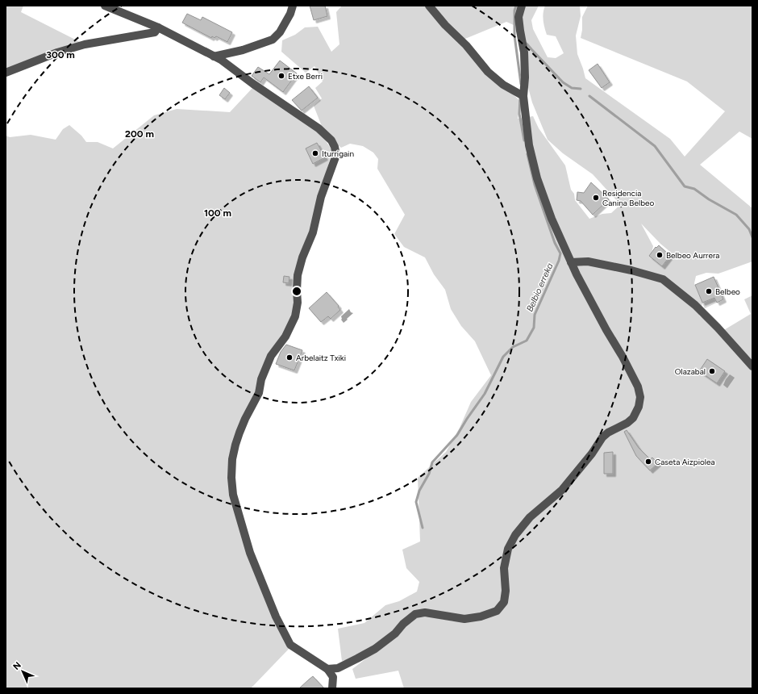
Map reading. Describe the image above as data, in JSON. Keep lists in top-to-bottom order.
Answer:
{
  "water": ["Belbio erreka"],
  "places": [
    "Etxe Berri",
    "Iturrigain",
    "Residencia Canina Belbeo",
    "Belbeo Aurrera",
    "Belbeo",
    "Arbelaitz Txiki",
    "Olazabal",
    "Caseta Aizpiolea"
  ],
  "north": "top left",
  "rings": ["300 m", "200 m", "100 m"]
}
